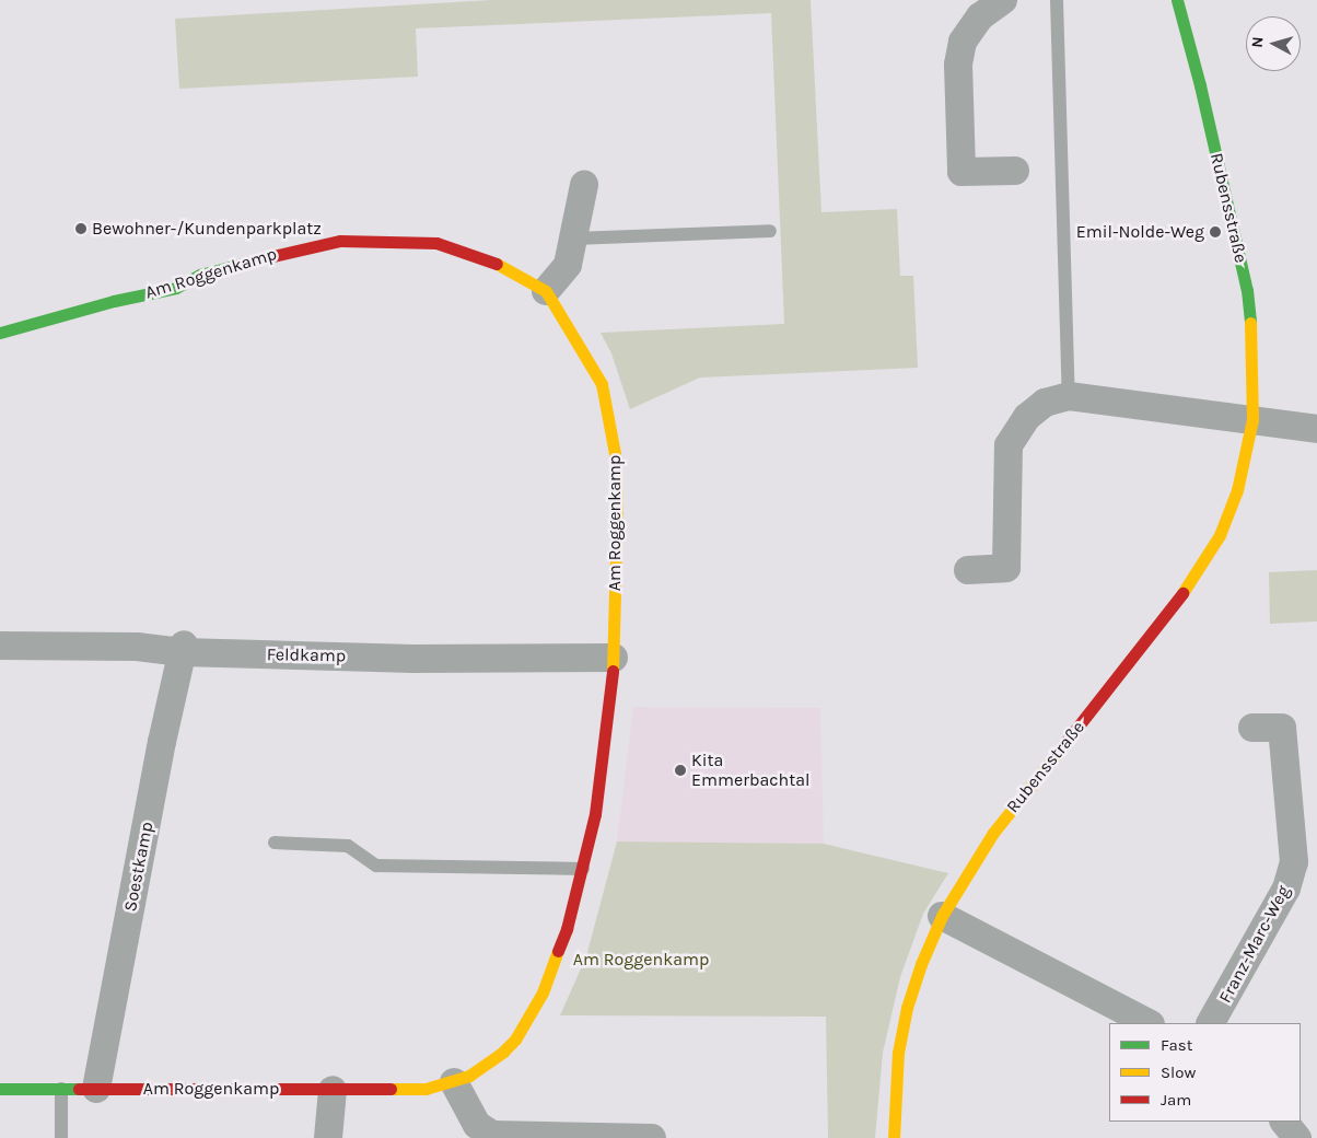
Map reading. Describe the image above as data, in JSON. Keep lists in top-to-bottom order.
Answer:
{
  "streets": {
    "street": [
      "Rubensstraße",
      "Am Roggenkamp",
      "Feldkamp",
      "Soestkamp",
      "Franz-Marc-Weg"
    ]
  },
  "crossings": [
    ["Am Roggenkamp", "Feldkamp"],
    ["Am Roggenkamp", "Soestkamp"],
    ["Feldkamp", "Soestkamp"]
  ],
  "parks": ["Am Roggenkamp"],
  "places": ["Bewohner-/Kundenparkplatz", "Emil-Nolde-Weg", "Kita Emmerbachtal"],
  "legend": ["Fast", "Slow", "Jam"],
  "north": "left"
}
